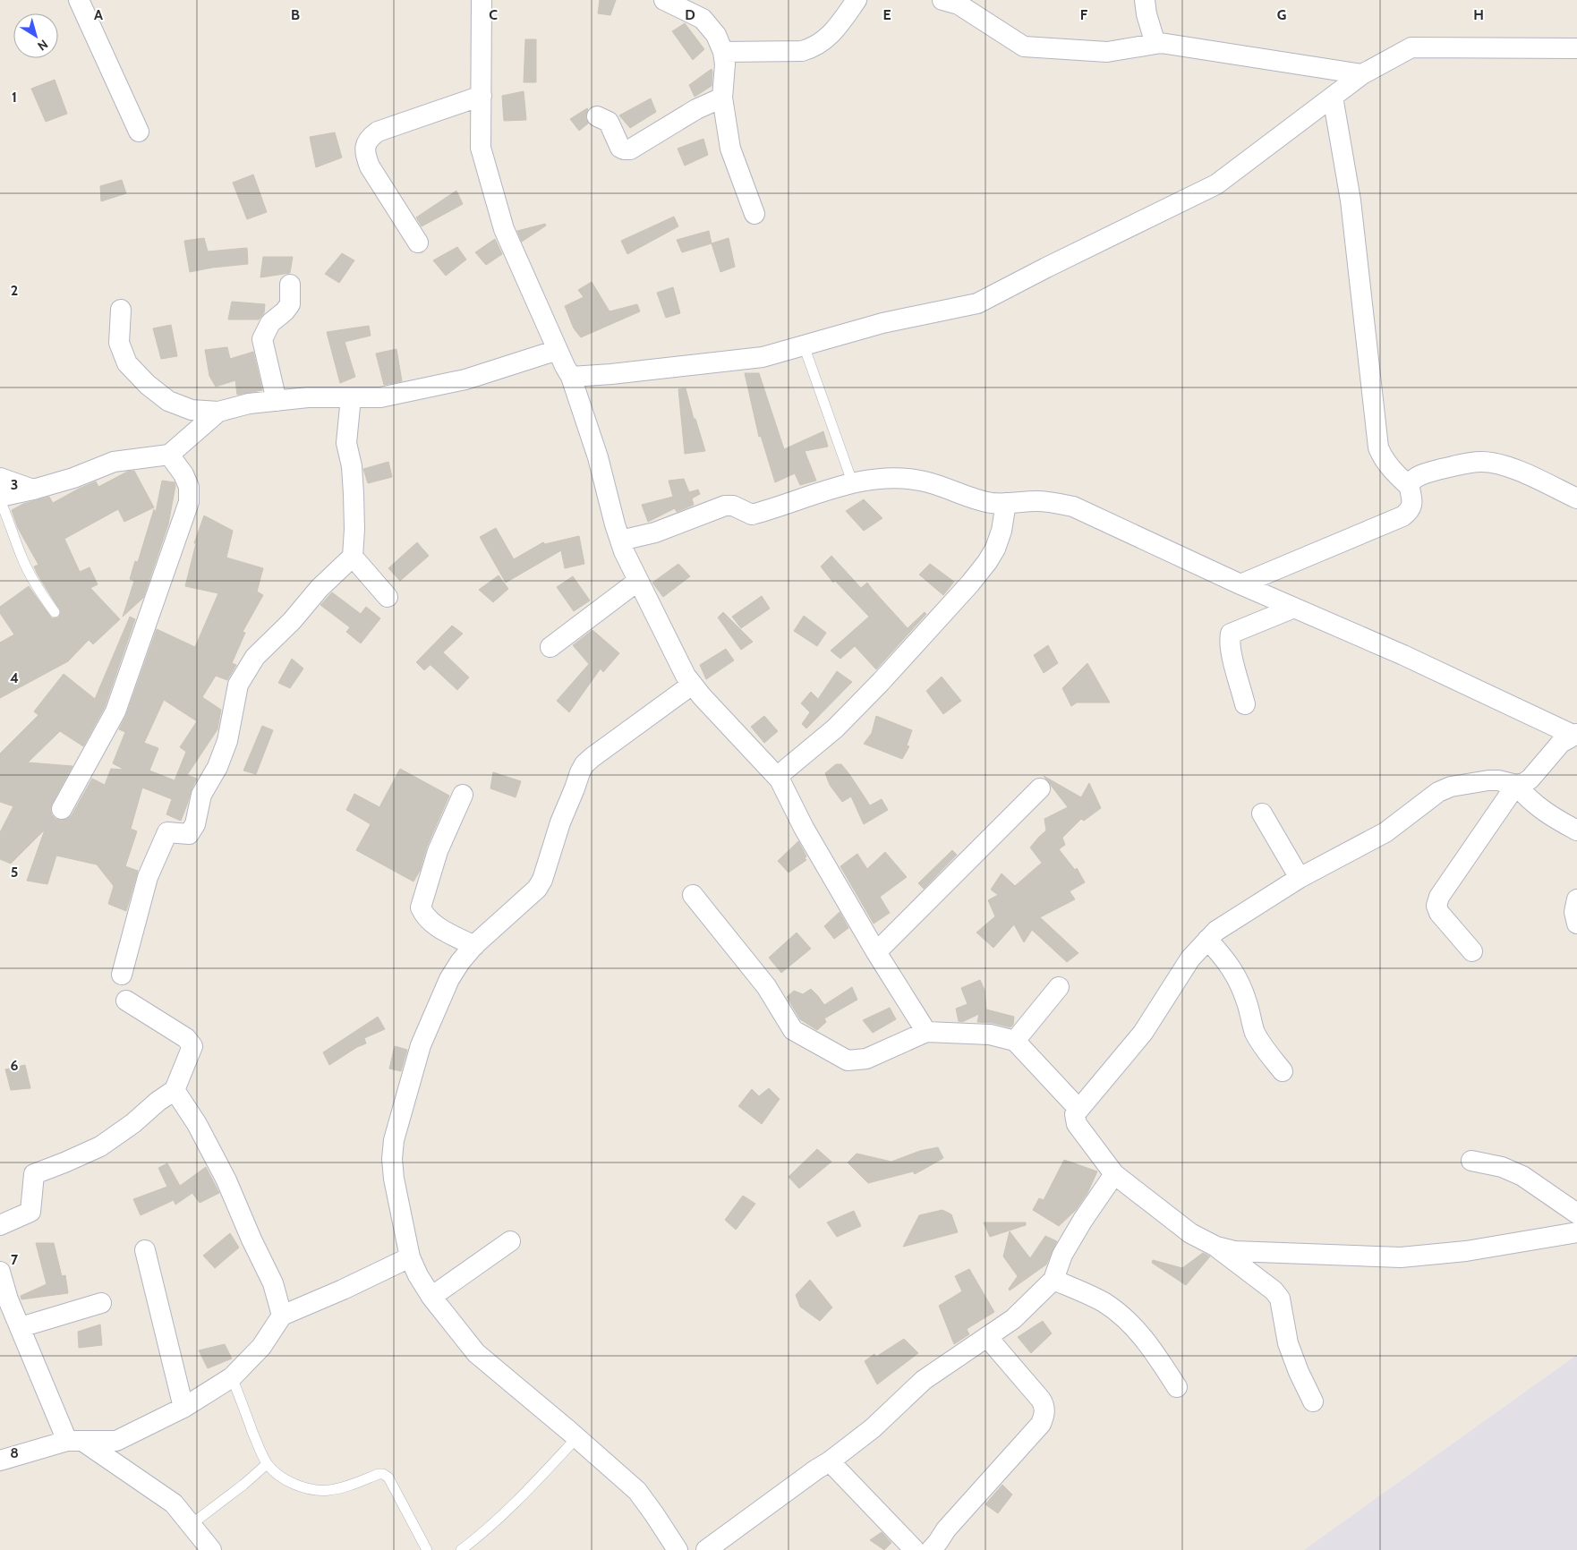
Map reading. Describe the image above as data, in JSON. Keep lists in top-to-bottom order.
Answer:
{
  "north": "bottom right",
  "grid": {
    "columns": [
      "A",
      "B",
      "C",
      "D",
      "E",
      "F",
      "G",
      "H"
    ],
    "rows": [
      "1",
      "2",
      "3",
      "4",
      "5",
      "6",
      "7",
      "8"
    ]
  }
}
